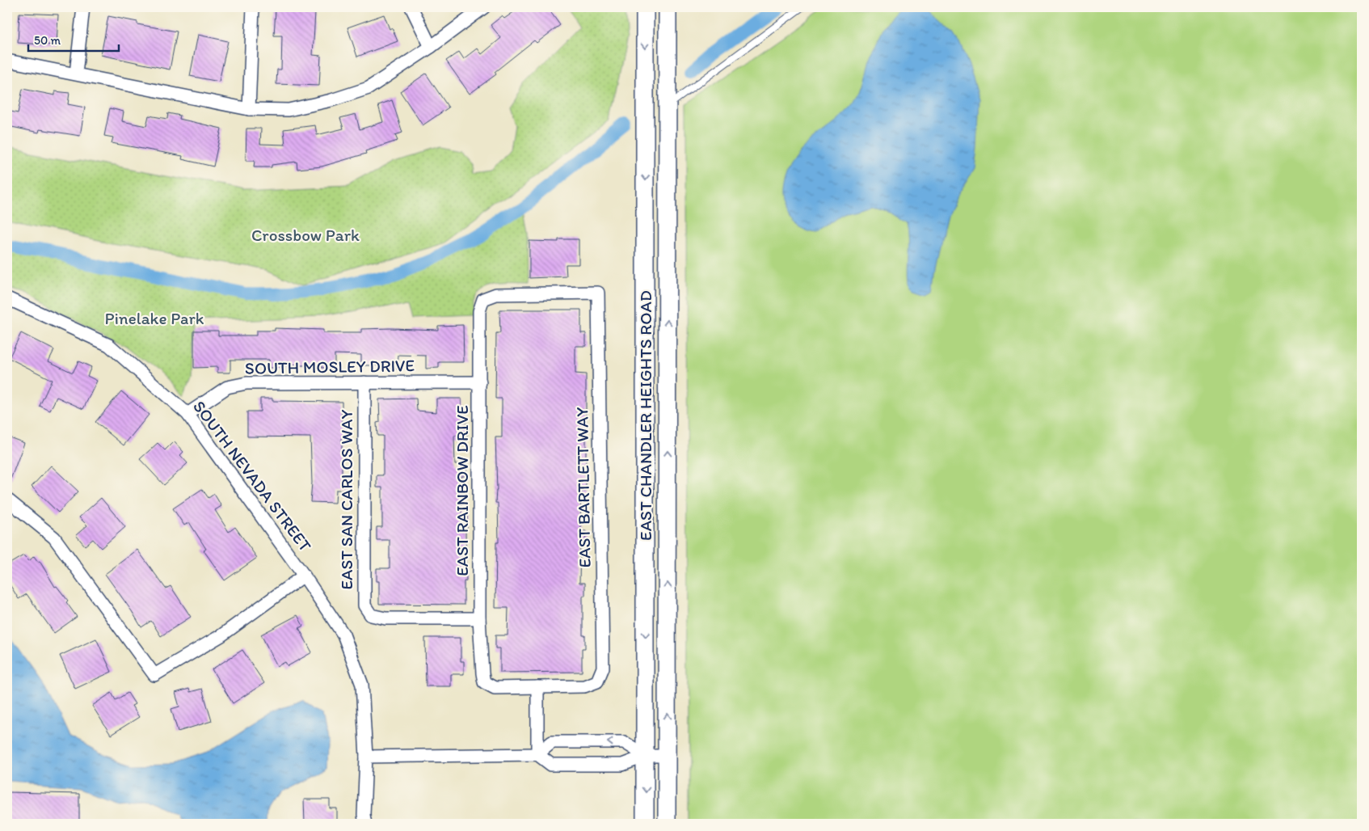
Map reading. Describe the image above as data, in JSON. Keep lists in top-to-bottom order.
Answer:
{
  "streets": {
    "main road": ["EAST CHANDLER HEIGHTS ROAD"],
    "street": [
      "SOUTH MOSLEY DRIVE",
      "SOUTH NEVADA STREET",
      "EAST BARTLETT WAY",
      "EAST RAINBOW DRIVE",
      "EAST SAN CARLOS WAY"
    ]
  },
  "crossings": [
    ["SOUTH MOSLEY DRIVE", "SOUTH NEVADA STREET"],
    ["SOUTH MOSLEY DRIVE", "EAST RAINBOW DRIVE"],
    ["SOUTH MOSLEY DRIVE", "EAST SAN CARLOS WAY"],
    ["SOUTH NEVADA STREET", "EAST SAN CARLOS WAY"],
    ["EAST BARTLETT WAY", "EAST RAINBOW DRIVE"],
    ["EAST RAINBOW DRIVE", "EAST SAN CARLOS WAY"]
  ],
  "parks": ["Crossbow Park", "Pinelake Park"],
  "scale_bar": "50 m"
}
